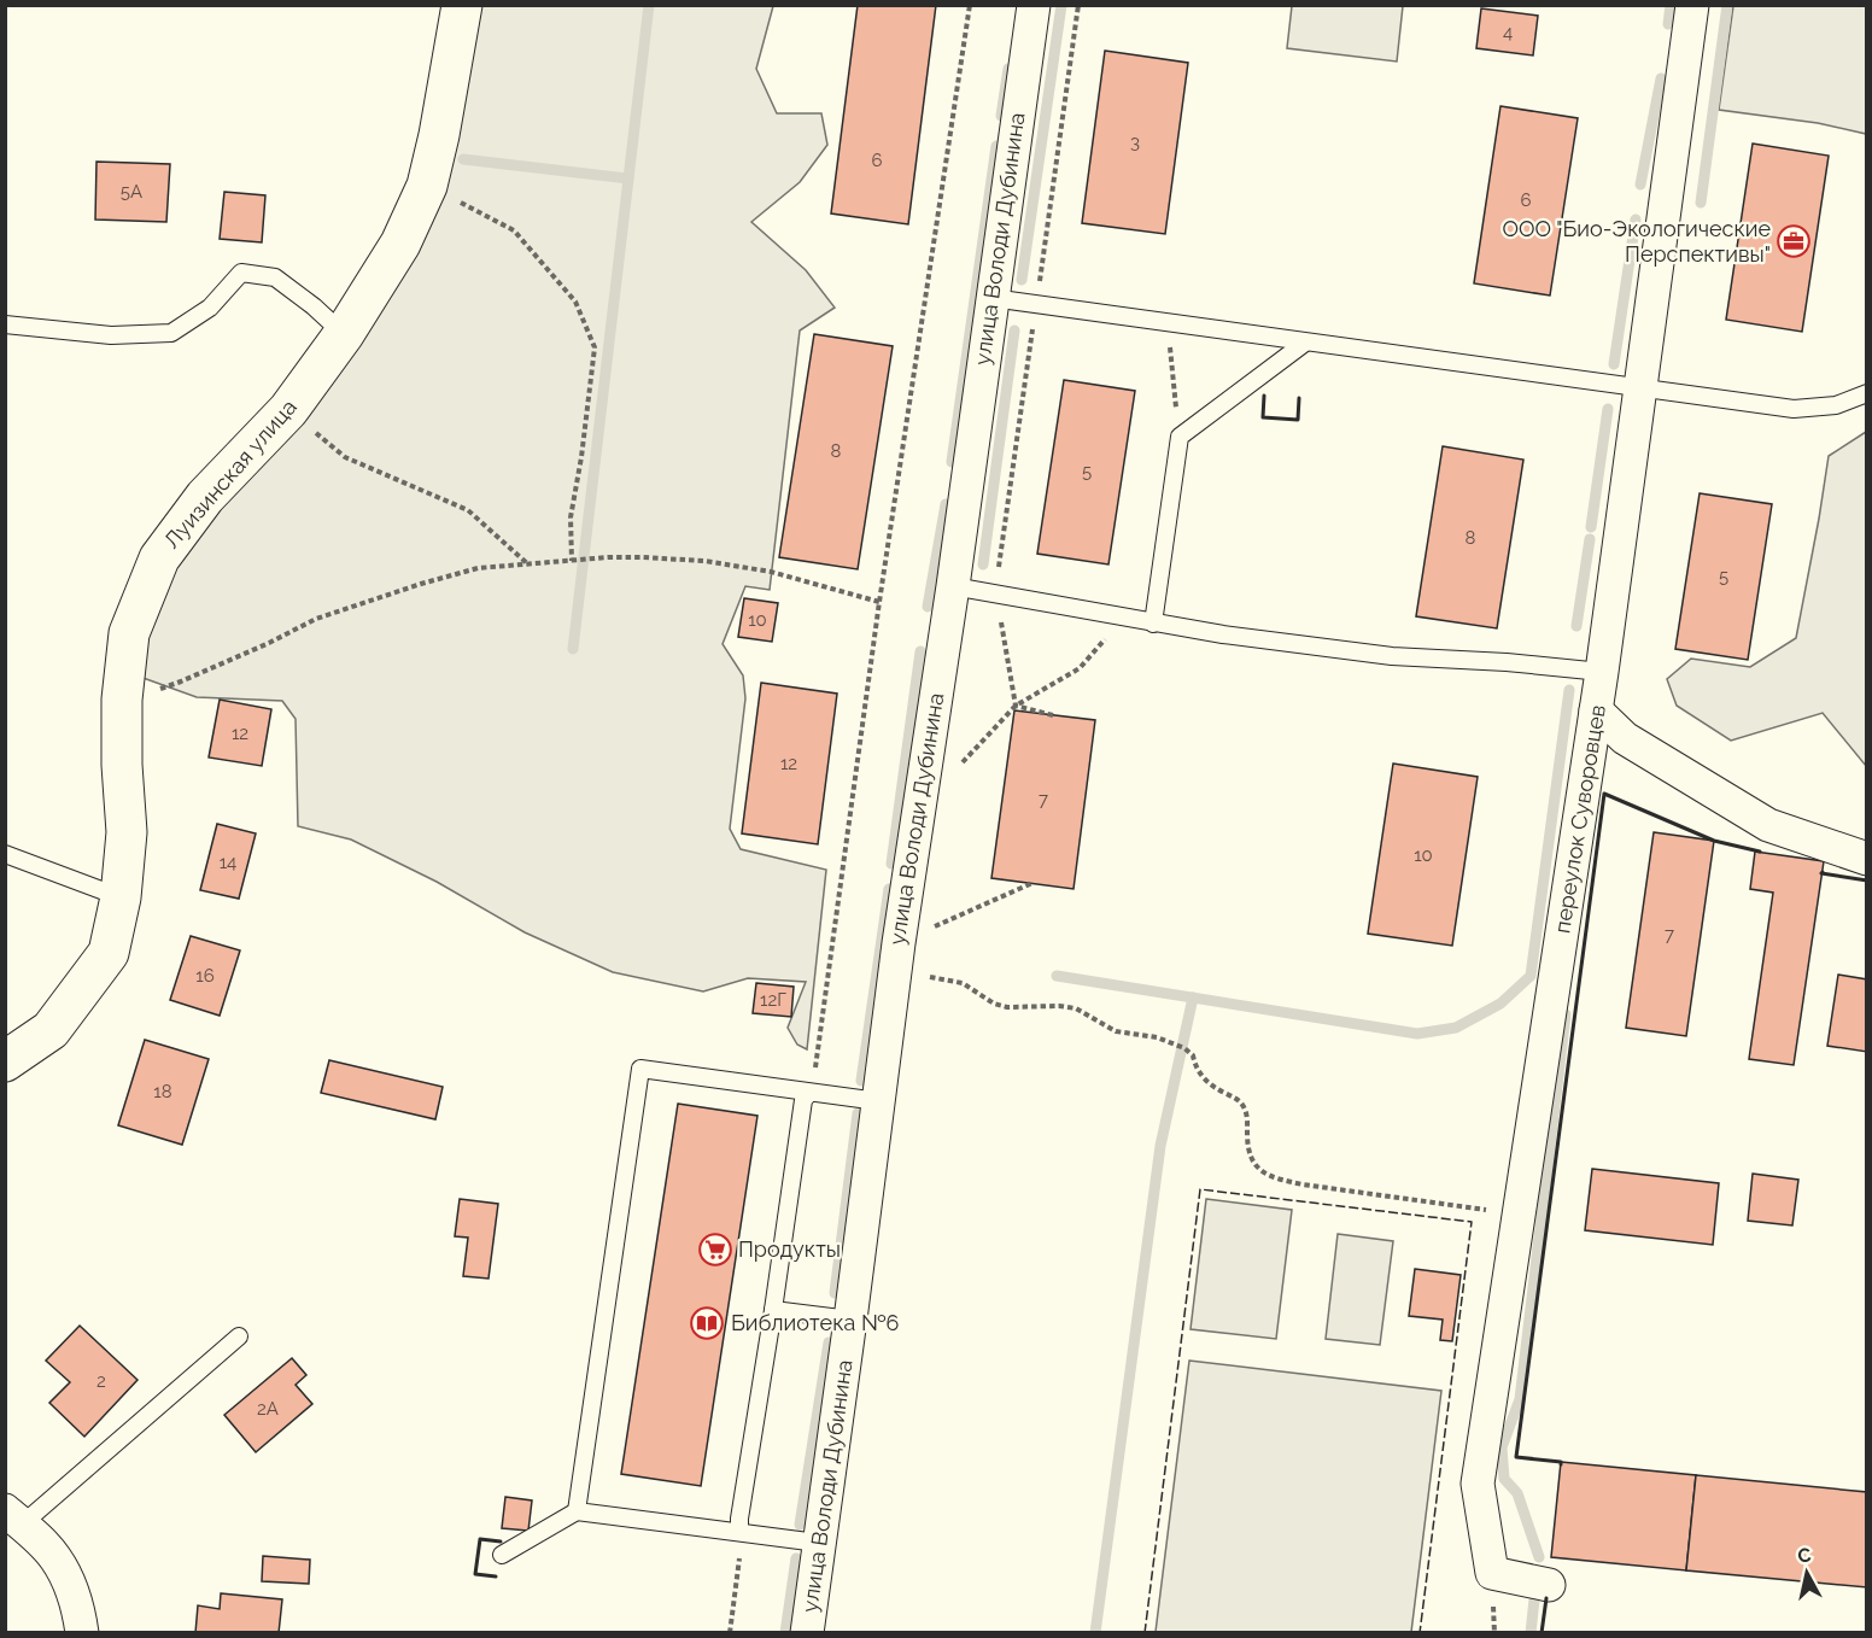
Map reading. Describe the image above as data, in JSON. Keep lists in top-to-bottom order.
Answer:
{
  "streets": {
    "street": ["улица Володи Дубинина", "Луизинская улица", "переулок Суворовцев"]
  },
  "places": {
    "office": ["ООО \"Био-Экологические Перспективы\""],
    "supermarket": ["Продукты"],
    "library": ["Библиотека №6"]
  },
  "house_numbers": [
    "4",
    "3",
    "6",
    "5А",
    "6",
    "8",
    "5",
    "8",
    "5",
    "10",
    "12",
    "12",
    "7",
    "10",
    "14",
    "7",
    "16",
    "12Г",
    "18",
    "2",
    "2А"
  ],
  "north": "top"
}
